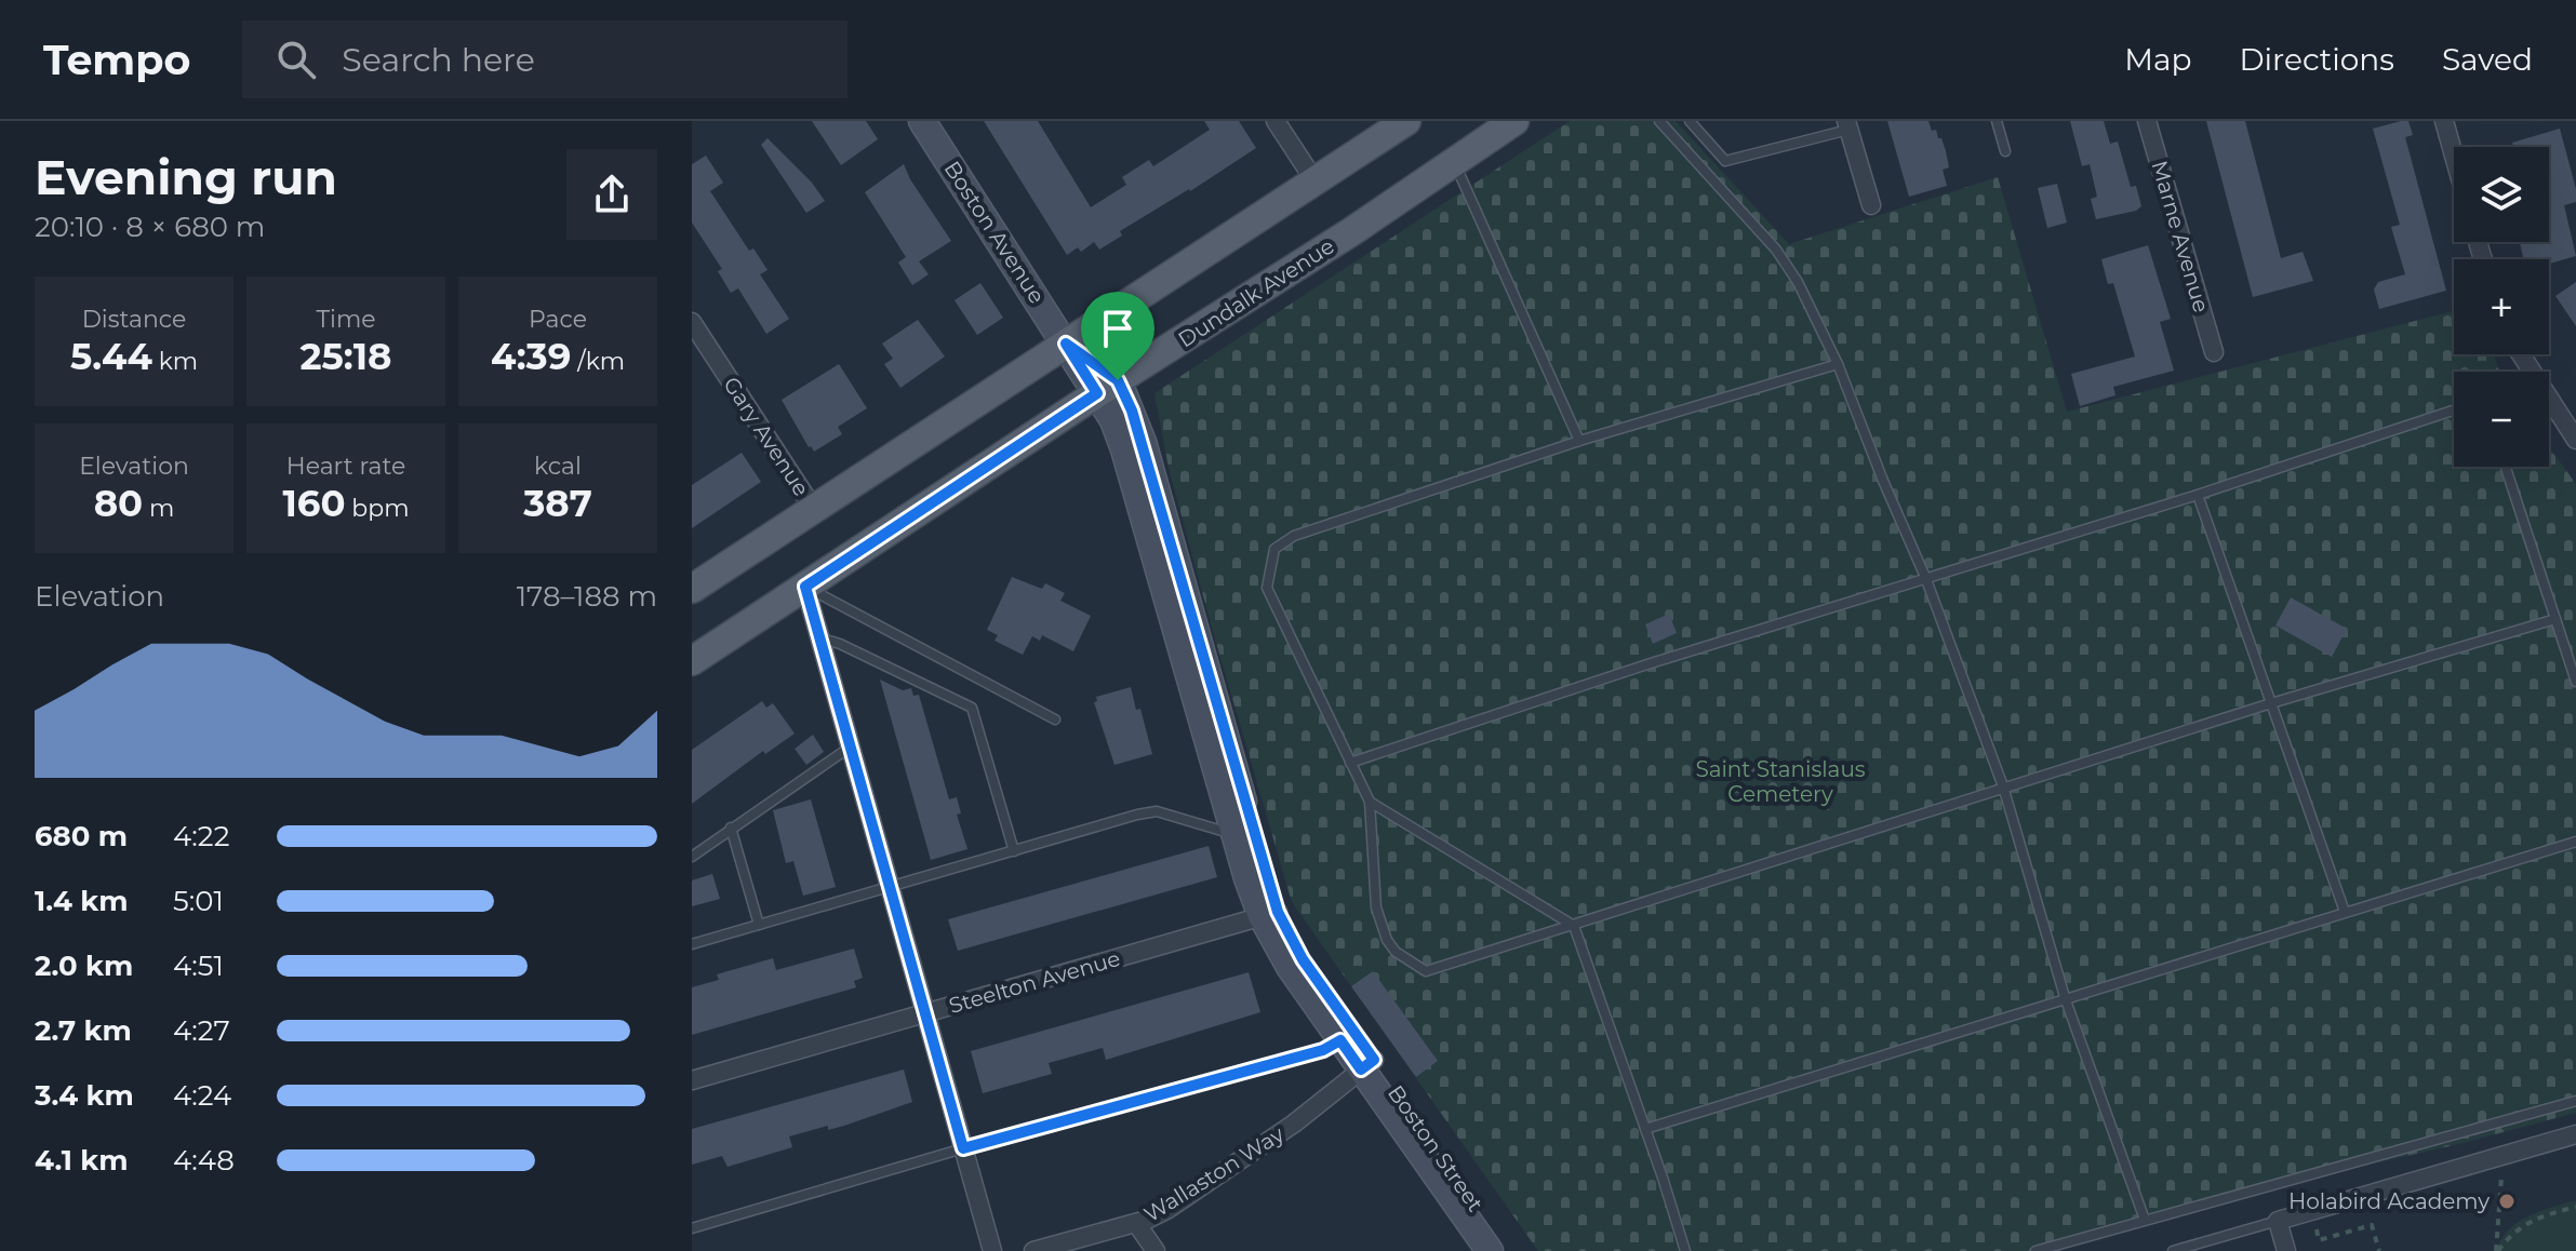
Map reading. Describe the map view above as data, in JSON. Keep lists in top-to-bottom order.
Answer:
{
  "streets": {
    "main road": ["Boston Avenue", "Dundalk Avenue", "Boston Street"],
    "street": [
      "Marne Avenue",
      "Gary Avenue",
      "Steelton Avenue",
      "Wallaston Way"
    ]
  },
  "crossings": [
    ["Boston Avenue", "Dundalk Avenue"],
    ["Boston Avenue", "Boston Street"],
    ["Dundalk Avenue", "Boston Street"],
    ["Steelton Avenue", "Boston Street"],
    ["Boston Street", "Wallaston Way"]
  ],
  "parks": ["Saint Stanislaus Cemetery"],
  "places": ["Holabird Academy"],
  "page": {
    "header": "Tempo",
    "search": "Search here",
    "nav": ["Map", "Directions", "Saved"],
    "heading": ["Evening run", "20:10 · 8 × 680 m"],
    "map_buttons": ["+", "−"],
    "stats": [
      ["Distance", "5.44 km"],
      ["Time", "25:18"],
      ["Pace", "4:39 /km"],
      ["Elevation", "80 m"],
      ["Heart rate", "160 bpm"],
      ["kcal", "387"]
    ],
    "chart": ["Elevation", "178–188 m"],
    "list": [
      {
        "name": "680 m",
        "note": "4:22"
      },
      {
        "name": "1.4 km",
        "note": "5:01"
      },
      {
        "name": "2.0 km",
        "note": "4:51"
      },
      {
        "name": "2.7 km",
        "note": "4:27"
      },
      {
        "name": "3.4 km",
        "note": "4:24"
      },
      {
        "name": "4.1 km",
        "note": "4:48"
      }
    ]
  }
}
